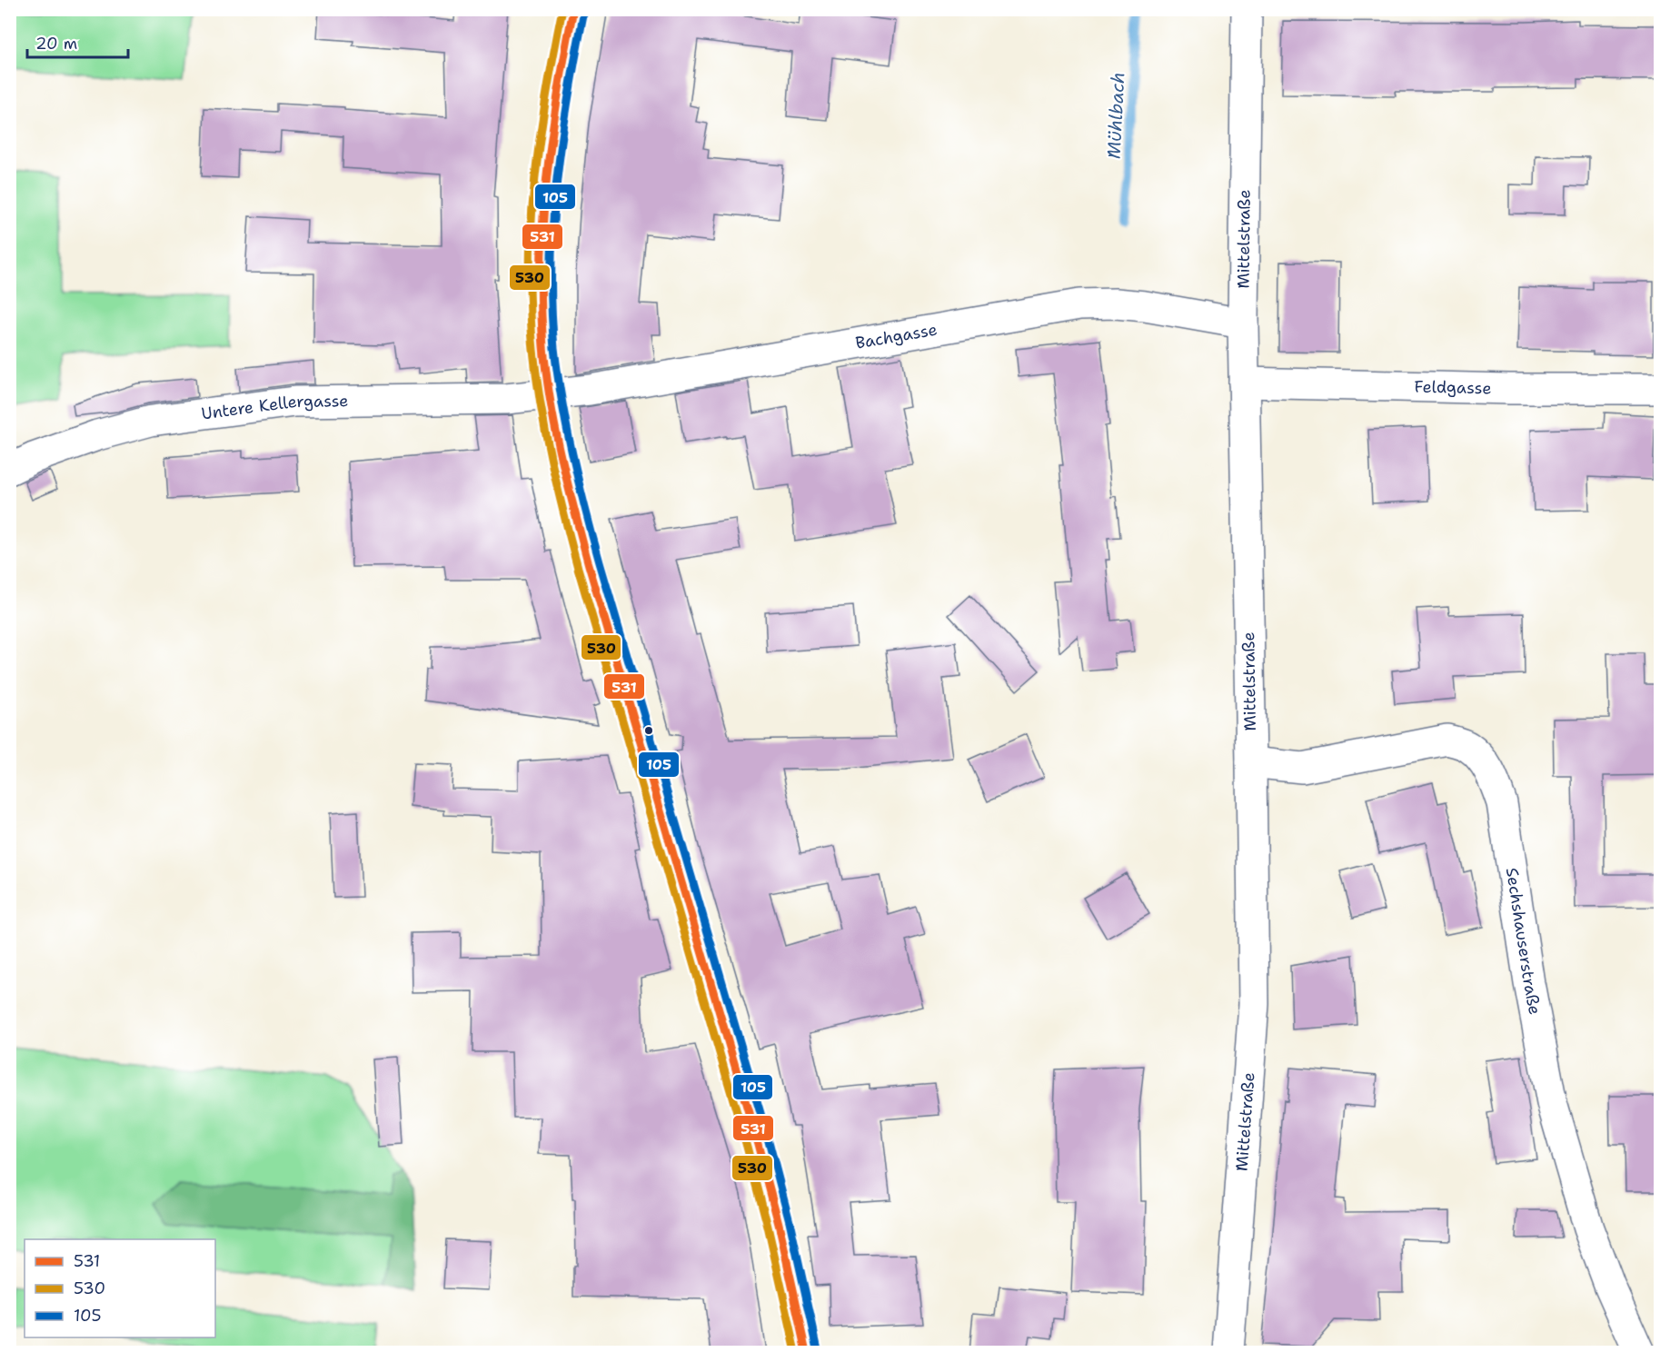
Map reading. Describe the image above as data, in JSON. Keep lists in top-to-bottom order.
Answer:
{
  "streets": {
    "street": [
      "Mittelstraße",
      "Bachgasse",
      "Feldgasse",
      "Untere Kellergasse",
      "Sechshauserstraße"
    ]
  },
  "crossings": [
    ["Mittelstraße", "Bachgasse"],
    ["Mittelstraße", "Feldgasse"],
    ["Mittelstraße", "Sechshauserstraße"],
    ["Bachgasse", "Untere Kellergasse"]
  ],
  "water": ["Mühlbach"],
  "lines": ["transit line 531", "transit line 530", "transit line 105"],
  "legend": ["531", "530", "105"],
  "scale_bar": "20 m"
}
